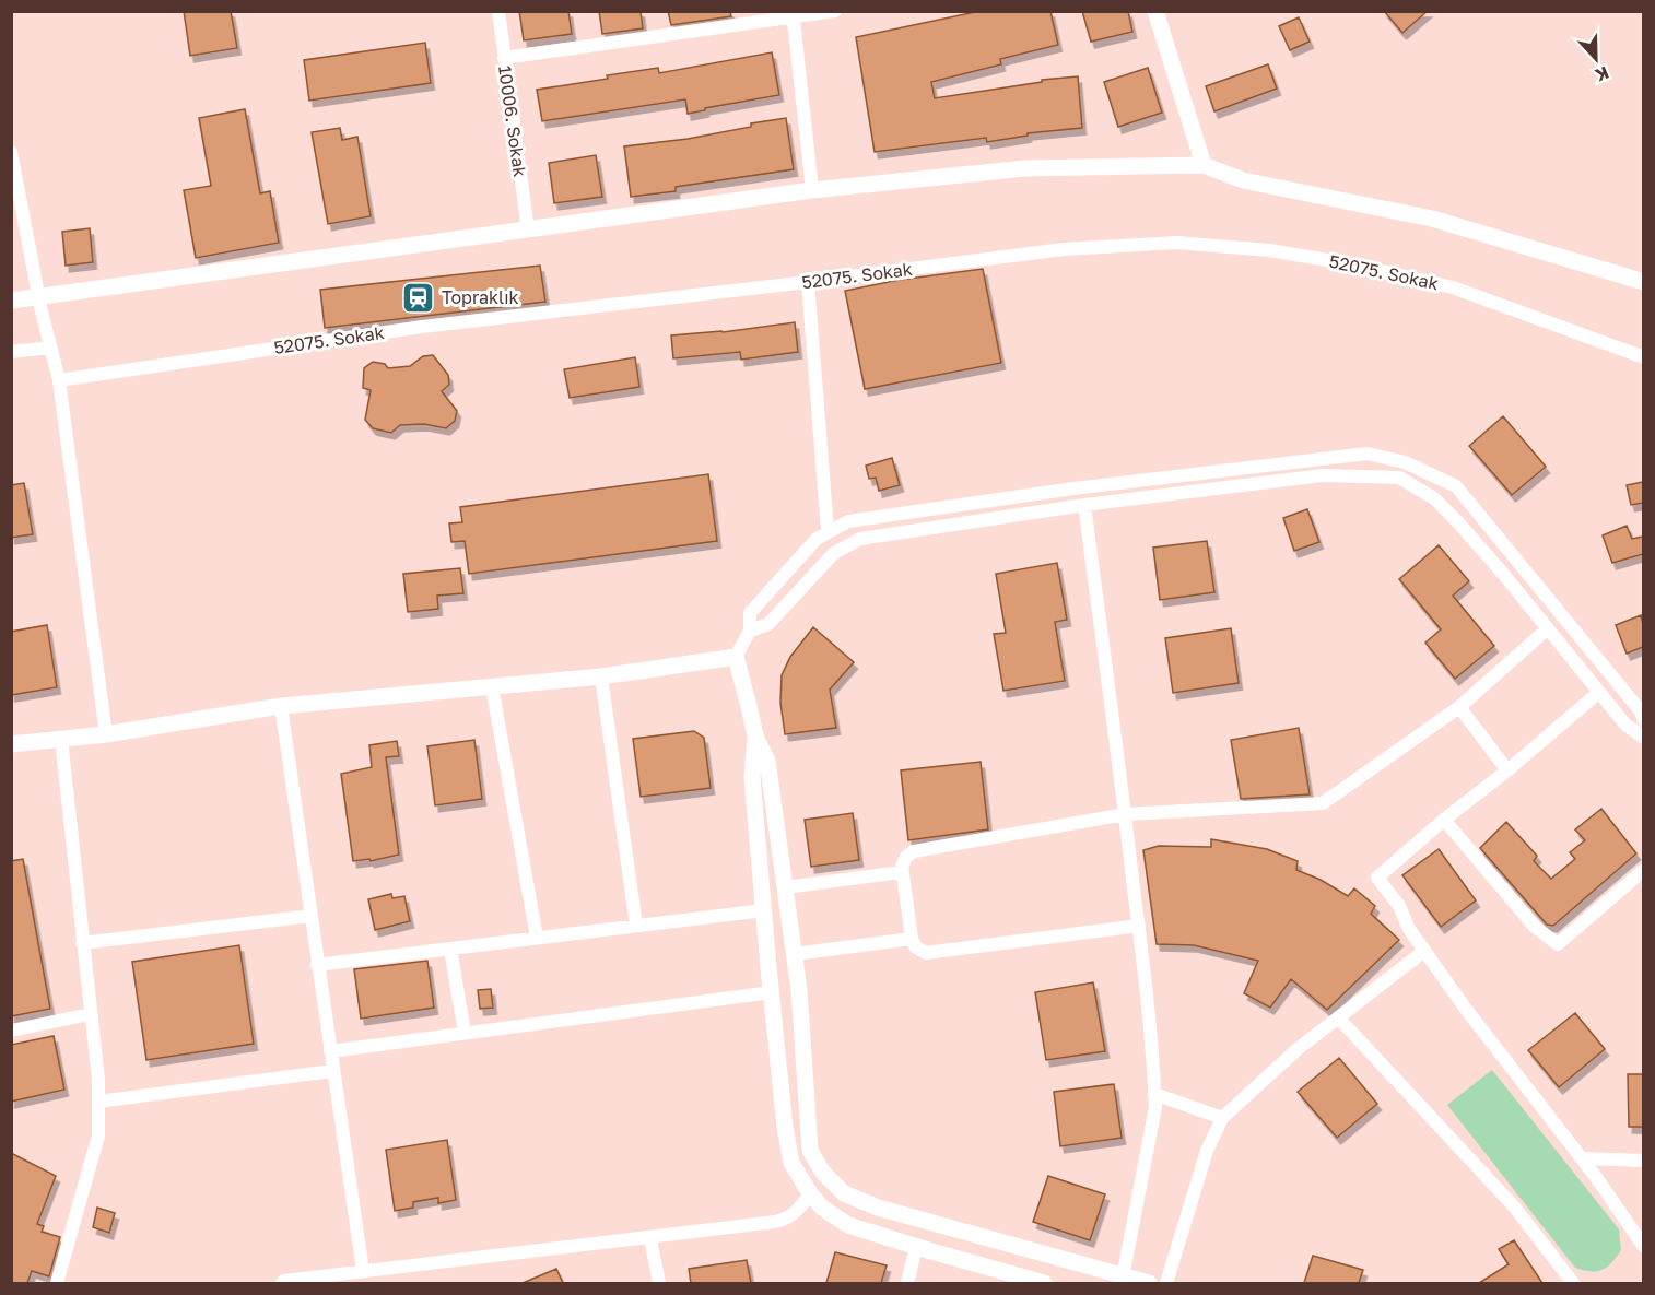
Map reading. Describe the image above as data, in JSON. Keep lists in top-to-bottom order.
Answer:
{
  "streets": {
    "street": ["10006. Sokak", "52075. Sokak"]
  },
  "places": {
    "station": ["Topraklık"]
  },
  "north": "bottom"
}
